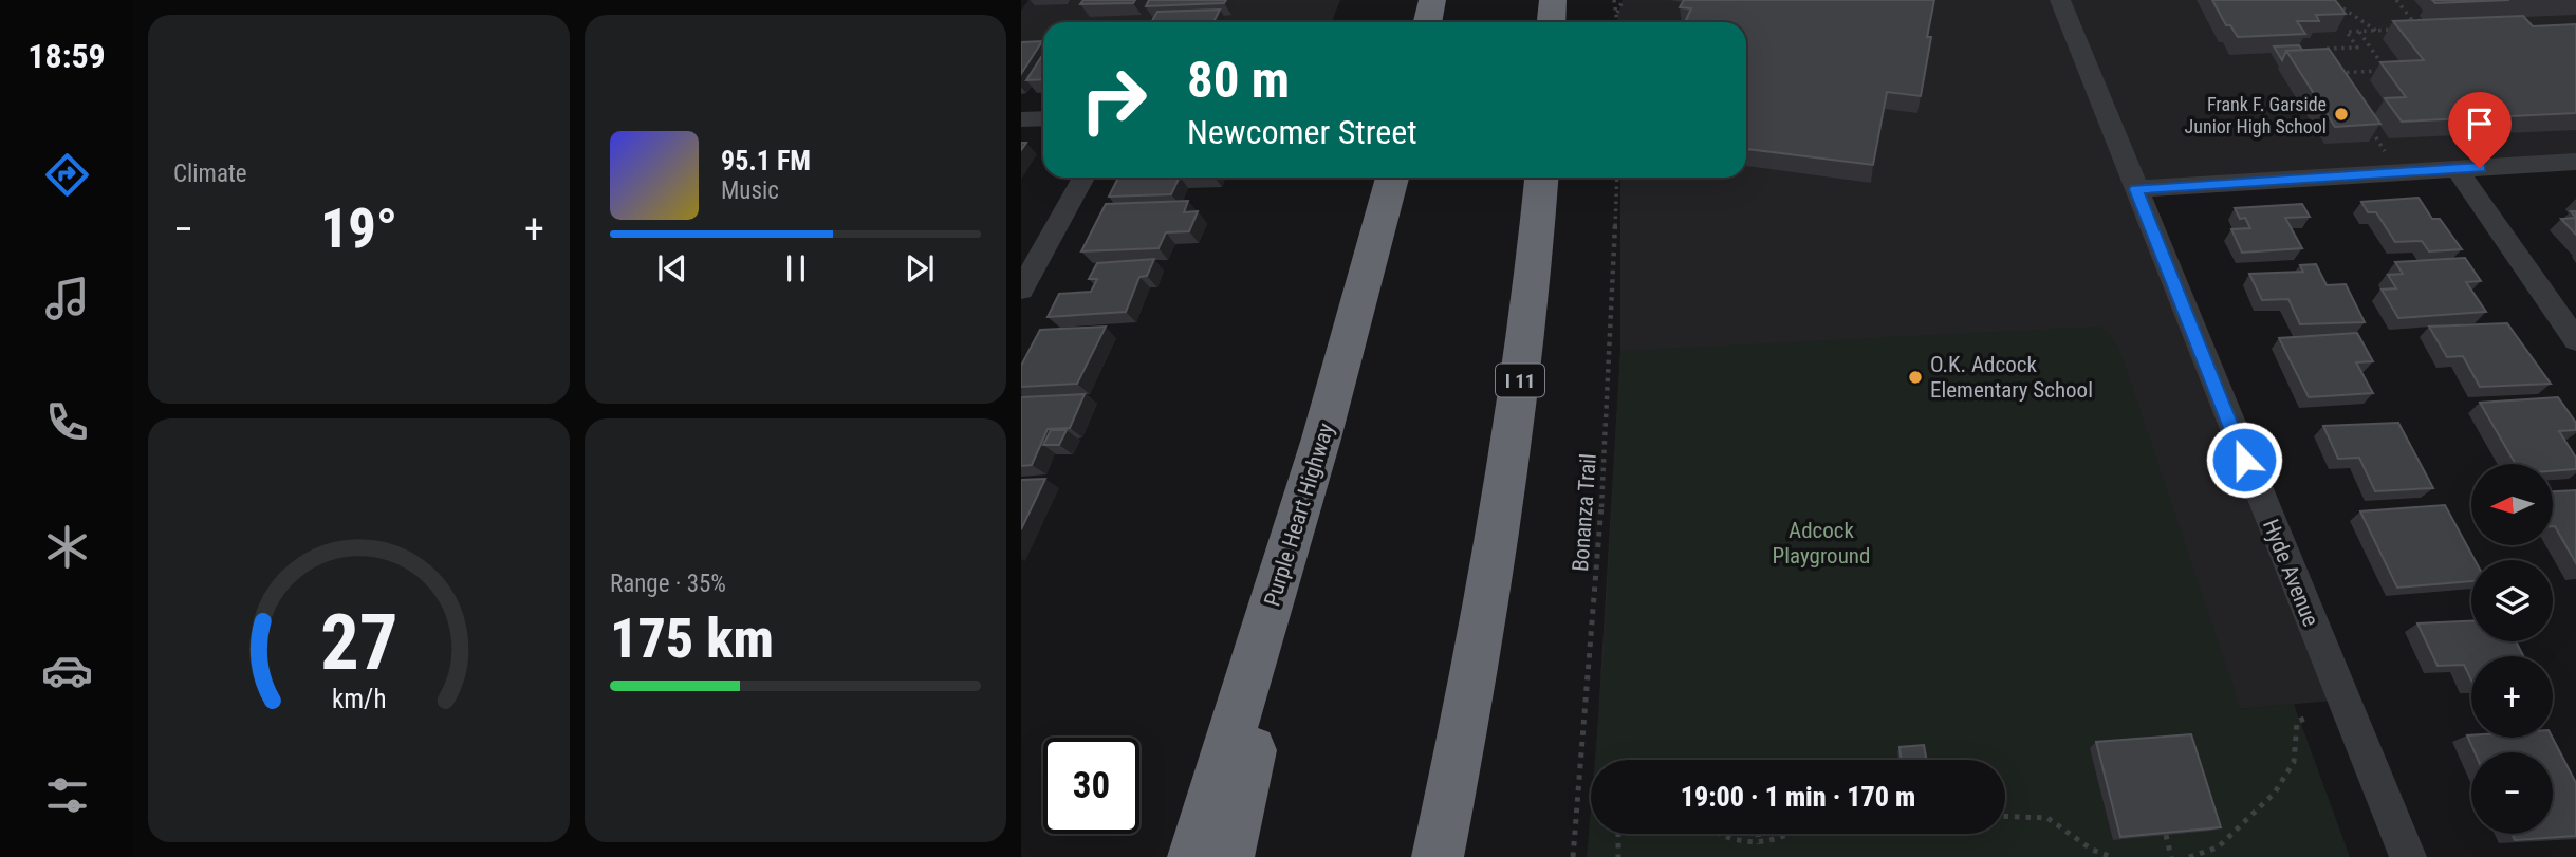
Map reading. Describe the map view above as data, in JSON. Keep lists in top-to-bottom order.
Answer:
{
  "streets": {
    "highway": ["I 11", "Purple Heart Highway"],
    "street": ["Hyde Avenue"],
    "path": ["Bonanza Trail"]
  },
  "parks": ["Adcock Playground"],
  "places": ["Frank F. Garside Junior High School", "O.K. Adcock Elementary School"],
  "north": "left",
  "page": {
    "tabs": "18:59",
    "tile": [
      "Climate",
      ["Range · 35%", "175 km"]
    ],
    "turn": ["80 m", "Newcomer Street"],
    "song": ["95.1 FM", "Music"],
    "heat": ["−", "19°", "+"],
    "map_buttons": ["+", "−"],
    "limit": "30",
    "trip": "19:00 · 1 min · 170 m",
    "gauge": ["27", "km/h"]
  }
}
